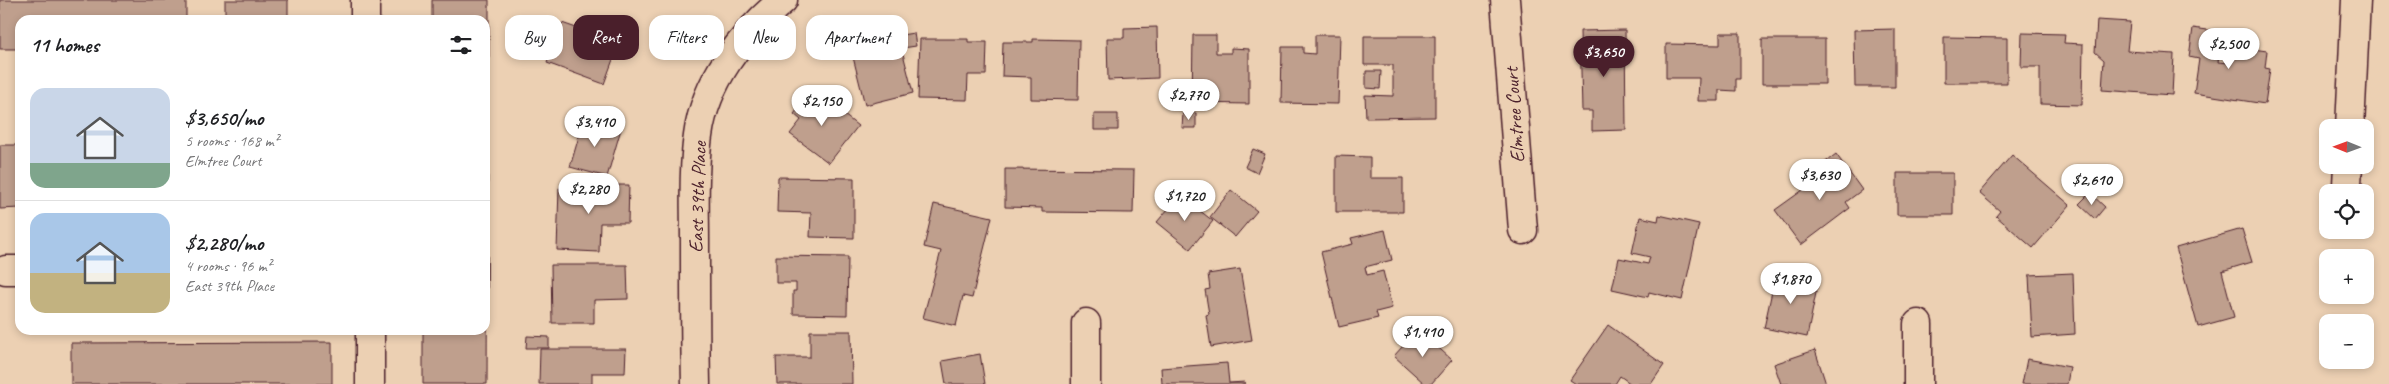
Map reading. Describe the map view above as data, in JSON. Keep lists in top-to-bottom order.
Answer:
{
  "streets": {
    "street": ["Elmtree Court", "East 39th Place"]
  },
  "north": "left",
  "page": {
    "chip": [
      "Buy",
      "Rent",
      "Filters",
      "New",
      "Apartment"
    ],
    "heading": "11 homes",
    "price": [
      "$2,500",
      "$3,650",
      "$2,770",
      "$2,150",
      "$3,410",
      "$3,630",
      "$2,610",
      "$2,280",
      "$1,720",
      "$1,870",
      "$1,410"
    ],
    "list": [
      {
        "name": "$3,650/mo",
        "note": "5 rooms · 168 m² · Elmtree Court"
      },
      {
        "name": "$2,280/mo",
        "note": "4 rooms · 96 m² · East 39th Place"
      }
    ],
    "map_buttons": ["+", "−"]
  }
}
